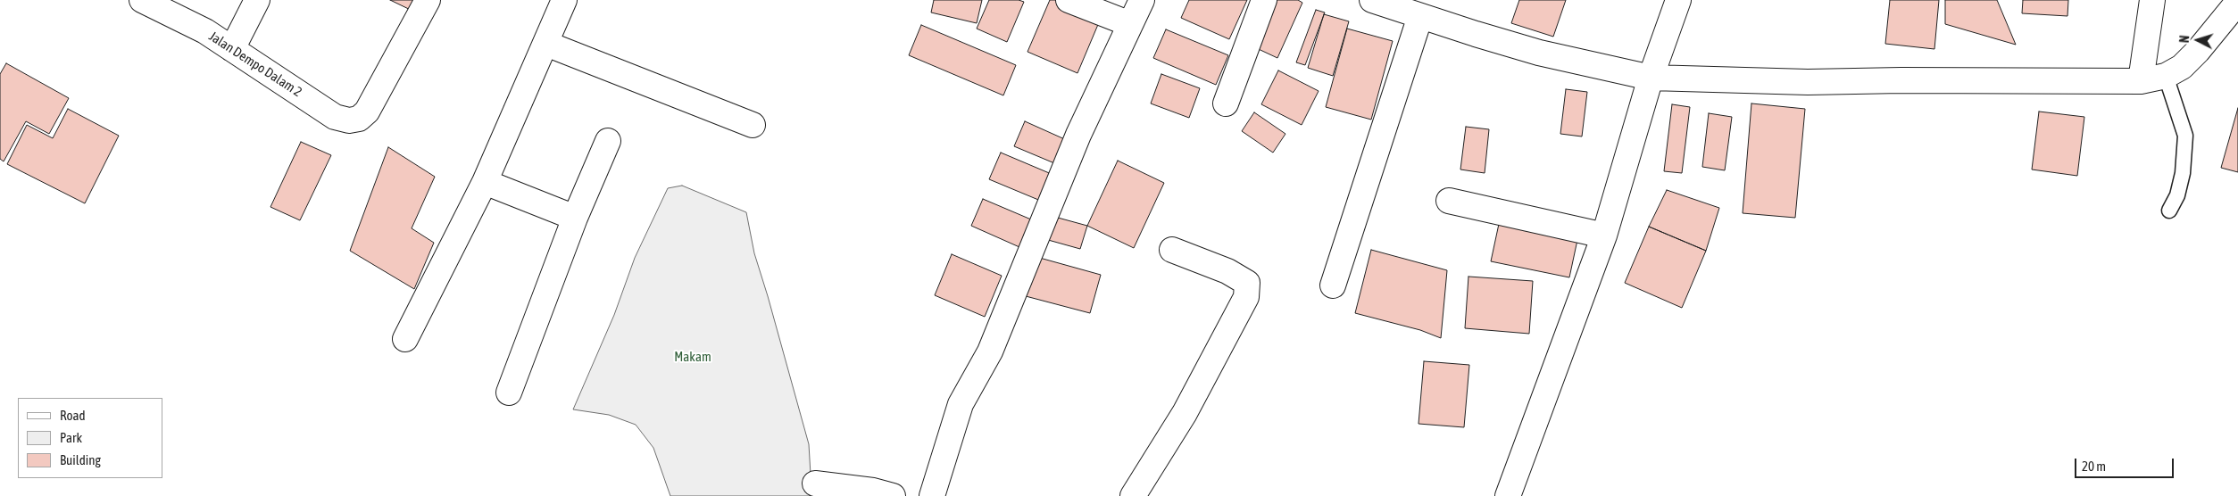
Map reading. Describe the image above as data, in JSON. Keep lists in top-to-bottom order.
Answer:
{
  "streets": {
    "street": ["Jalan Dempo Dalam 2"]
  },
  "parks": ["Makam"],
  "legend": ["Road", "Park", "Building"],
  "scale_bar": "20 m",
  "north": "left"
}
